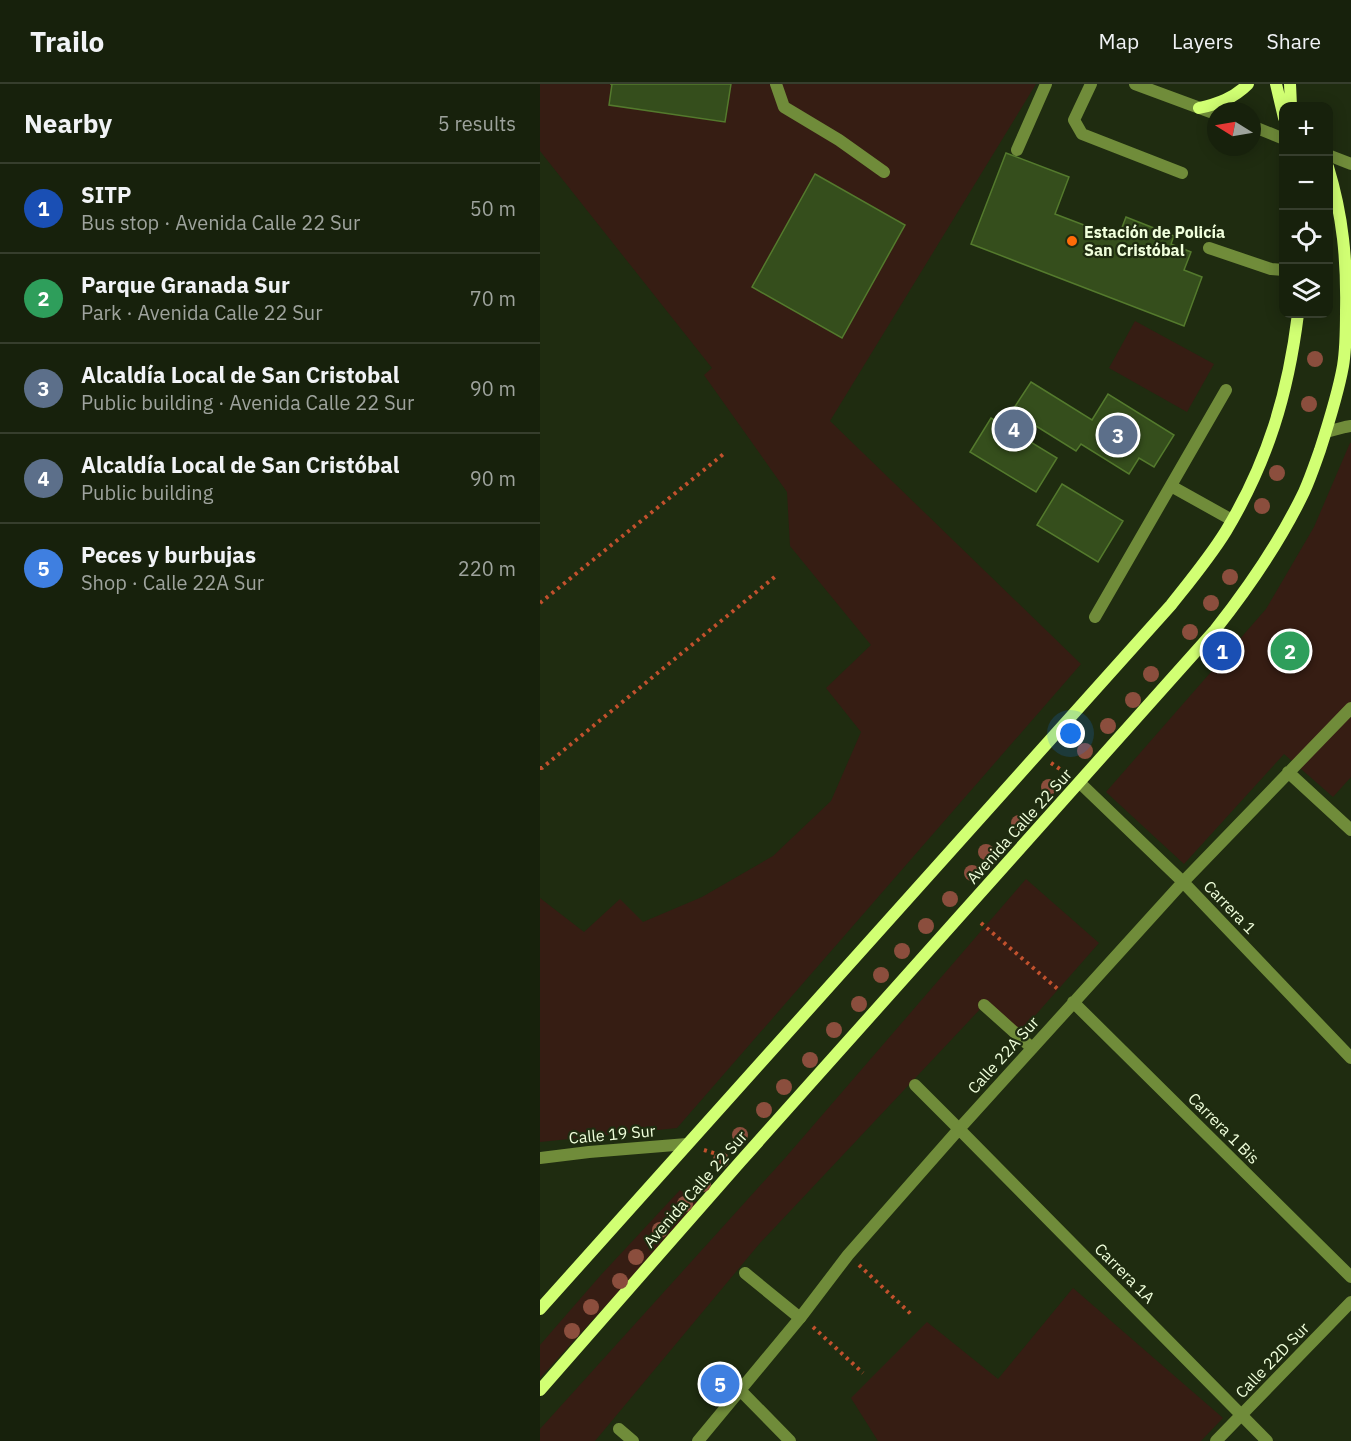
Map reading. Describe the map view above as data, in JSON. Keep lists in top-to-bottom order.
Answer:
{
  "streets": {
    "main road": ["Avenida Calle 22 Sur"],
    "street": [
      "Carrera 1",
      "Calle 22A Sur",
      "Carrera 1 Bis",
      "Calle 19 Sur",
      "Carrera 1A",
      "Calle 22D Sur"
    ]
  },
  "crossings": [
    ["Avenida Calle 22 Sur", "Carrera 1"],
    ["Avenida Calle 22 Sur", "Calle 19 Sur"],
    ["Carrera 1", "Calle 22A Sur"],
    ["Calle 22A Sur", "Carrera 1 Bis"],
    ["Calle 22A Sur", "Carrera 1A"],
    ["Carrera 1A", "Calle 22D Sur"]
  ],
  "places": ["Estación de Policía San Cristóbal"],
  "north": "left",
  "page": {
    "header": "Trailo",
    "nav": ["Map", "Layers", "Share"],
    "heading": ["Nearby", "5 results"],
    "map_buttons": ["+", "−"],
    "list": [
      {
        "mark": "1",
        "name": "SITP",
        "note": "Bus stop · Avenida Calle 22 Sur",
        "value": "50 m"
      },
      {
        "mark": "2",
        "name": "Parque Granada Sur",
        "note": "Park · Avenida Calle 22 Sur",
        "value": "70 m"
      },
      {
        "mark": "3",
        "name": "Alcaldía Local de San Cristobal",
        "note": "Public building · Avenida Calle 22 Sur",
        "value": "90 m"
      },
      {
        "mark": "4",
        "name": "Alcaldía Local de San Cristóbal",
        "note": "Public building",
        "value": "90 m"
      },
      {
        "mark": "5",
        "name": "Peces y burbujas",
        "note": "Shop · Calle 22A Sur",
        "value": "220 m"
      }
    ],
    "pins": [
      "4",
      "3",
      "1",
      "2",
      "5"
    ]
  }
}
